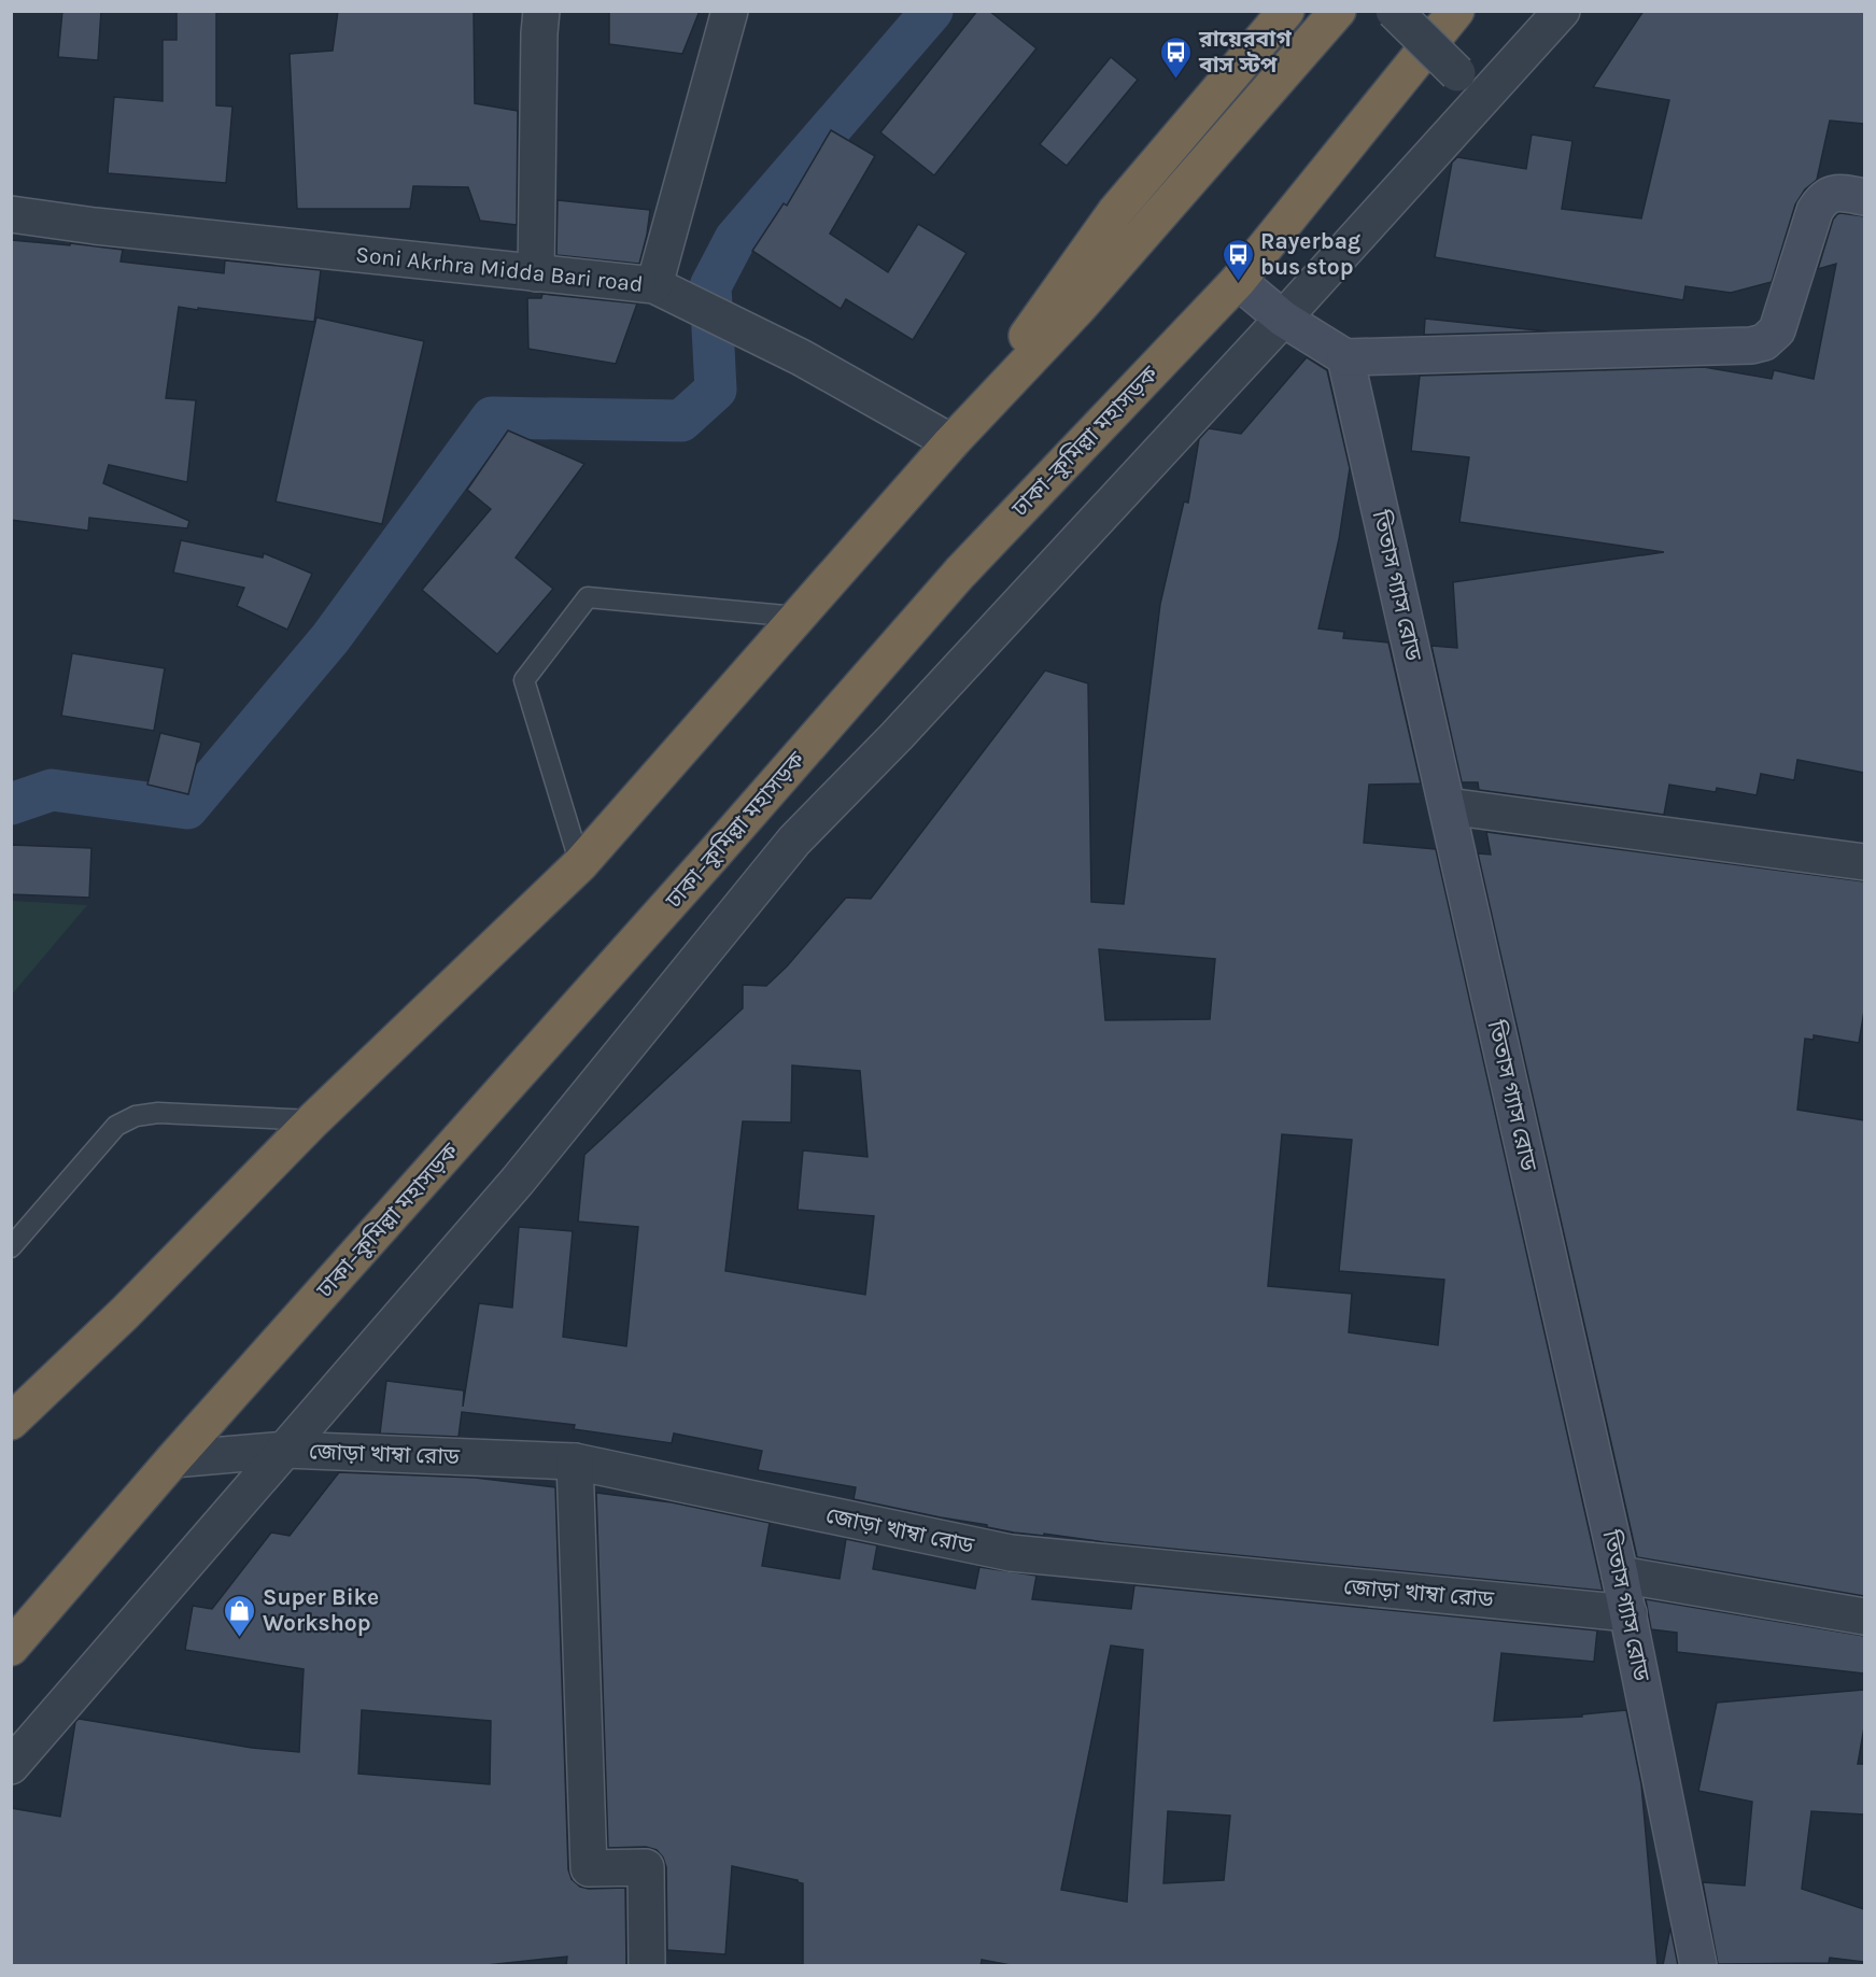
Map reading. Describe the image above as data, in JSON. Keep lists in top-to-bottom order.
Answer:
{
  "streets": {
    "highway": ["ঢাকা–কুমিল্লা মহাসড়ক"],
    "street": ["Soni Akrhra Midda Bari road", "তিতাস গ্যাস রোড", "জোড়া খাম্বা রোড"]
  },
  "crossings": [
    ["ঢাকা–কুমিল্লা মহাসড়ক", "জোড়া খাম্বা রোড"],
    ["তিতাস গ্যাস রোড", "জোড়া খাম্বা রোড"]
  ],
  "places": {
    "bus stop": ["রায়েরবাগ বাস স্টপ", "Rayerbag bus stop"],
    "shop": ["Super Bike Workshop"]
  }
}
